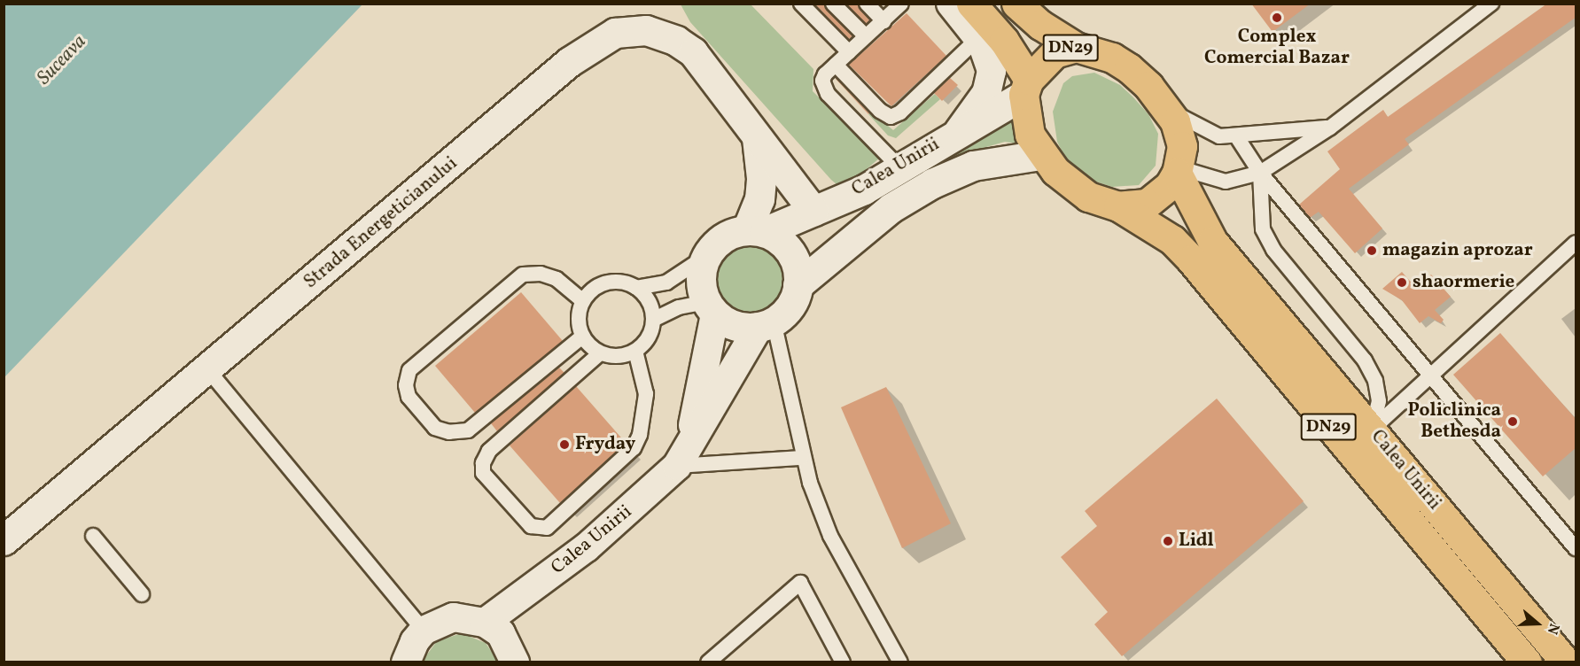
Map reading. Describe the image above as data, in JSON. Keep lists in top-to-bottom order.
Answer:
{
  "streets": {
    "main road": ["DN29", "Calea Unirii"],
    "street": ["Strada Energeticianului"]
  },
  "crossings": [
    ["DN29", "Calea Unirii"],
    ["Calea Unirii", "Strada Energeticianului"]
  ],
  "water": ["Suceava"],
  "places": [
    "Complex Comercial Bazar",
    "magazin aprozar",
    "shaormerie",
    "Policlinica Bethesda",
    "Fryday",
    "Lidl"
  ],
  "north": "right"
}
